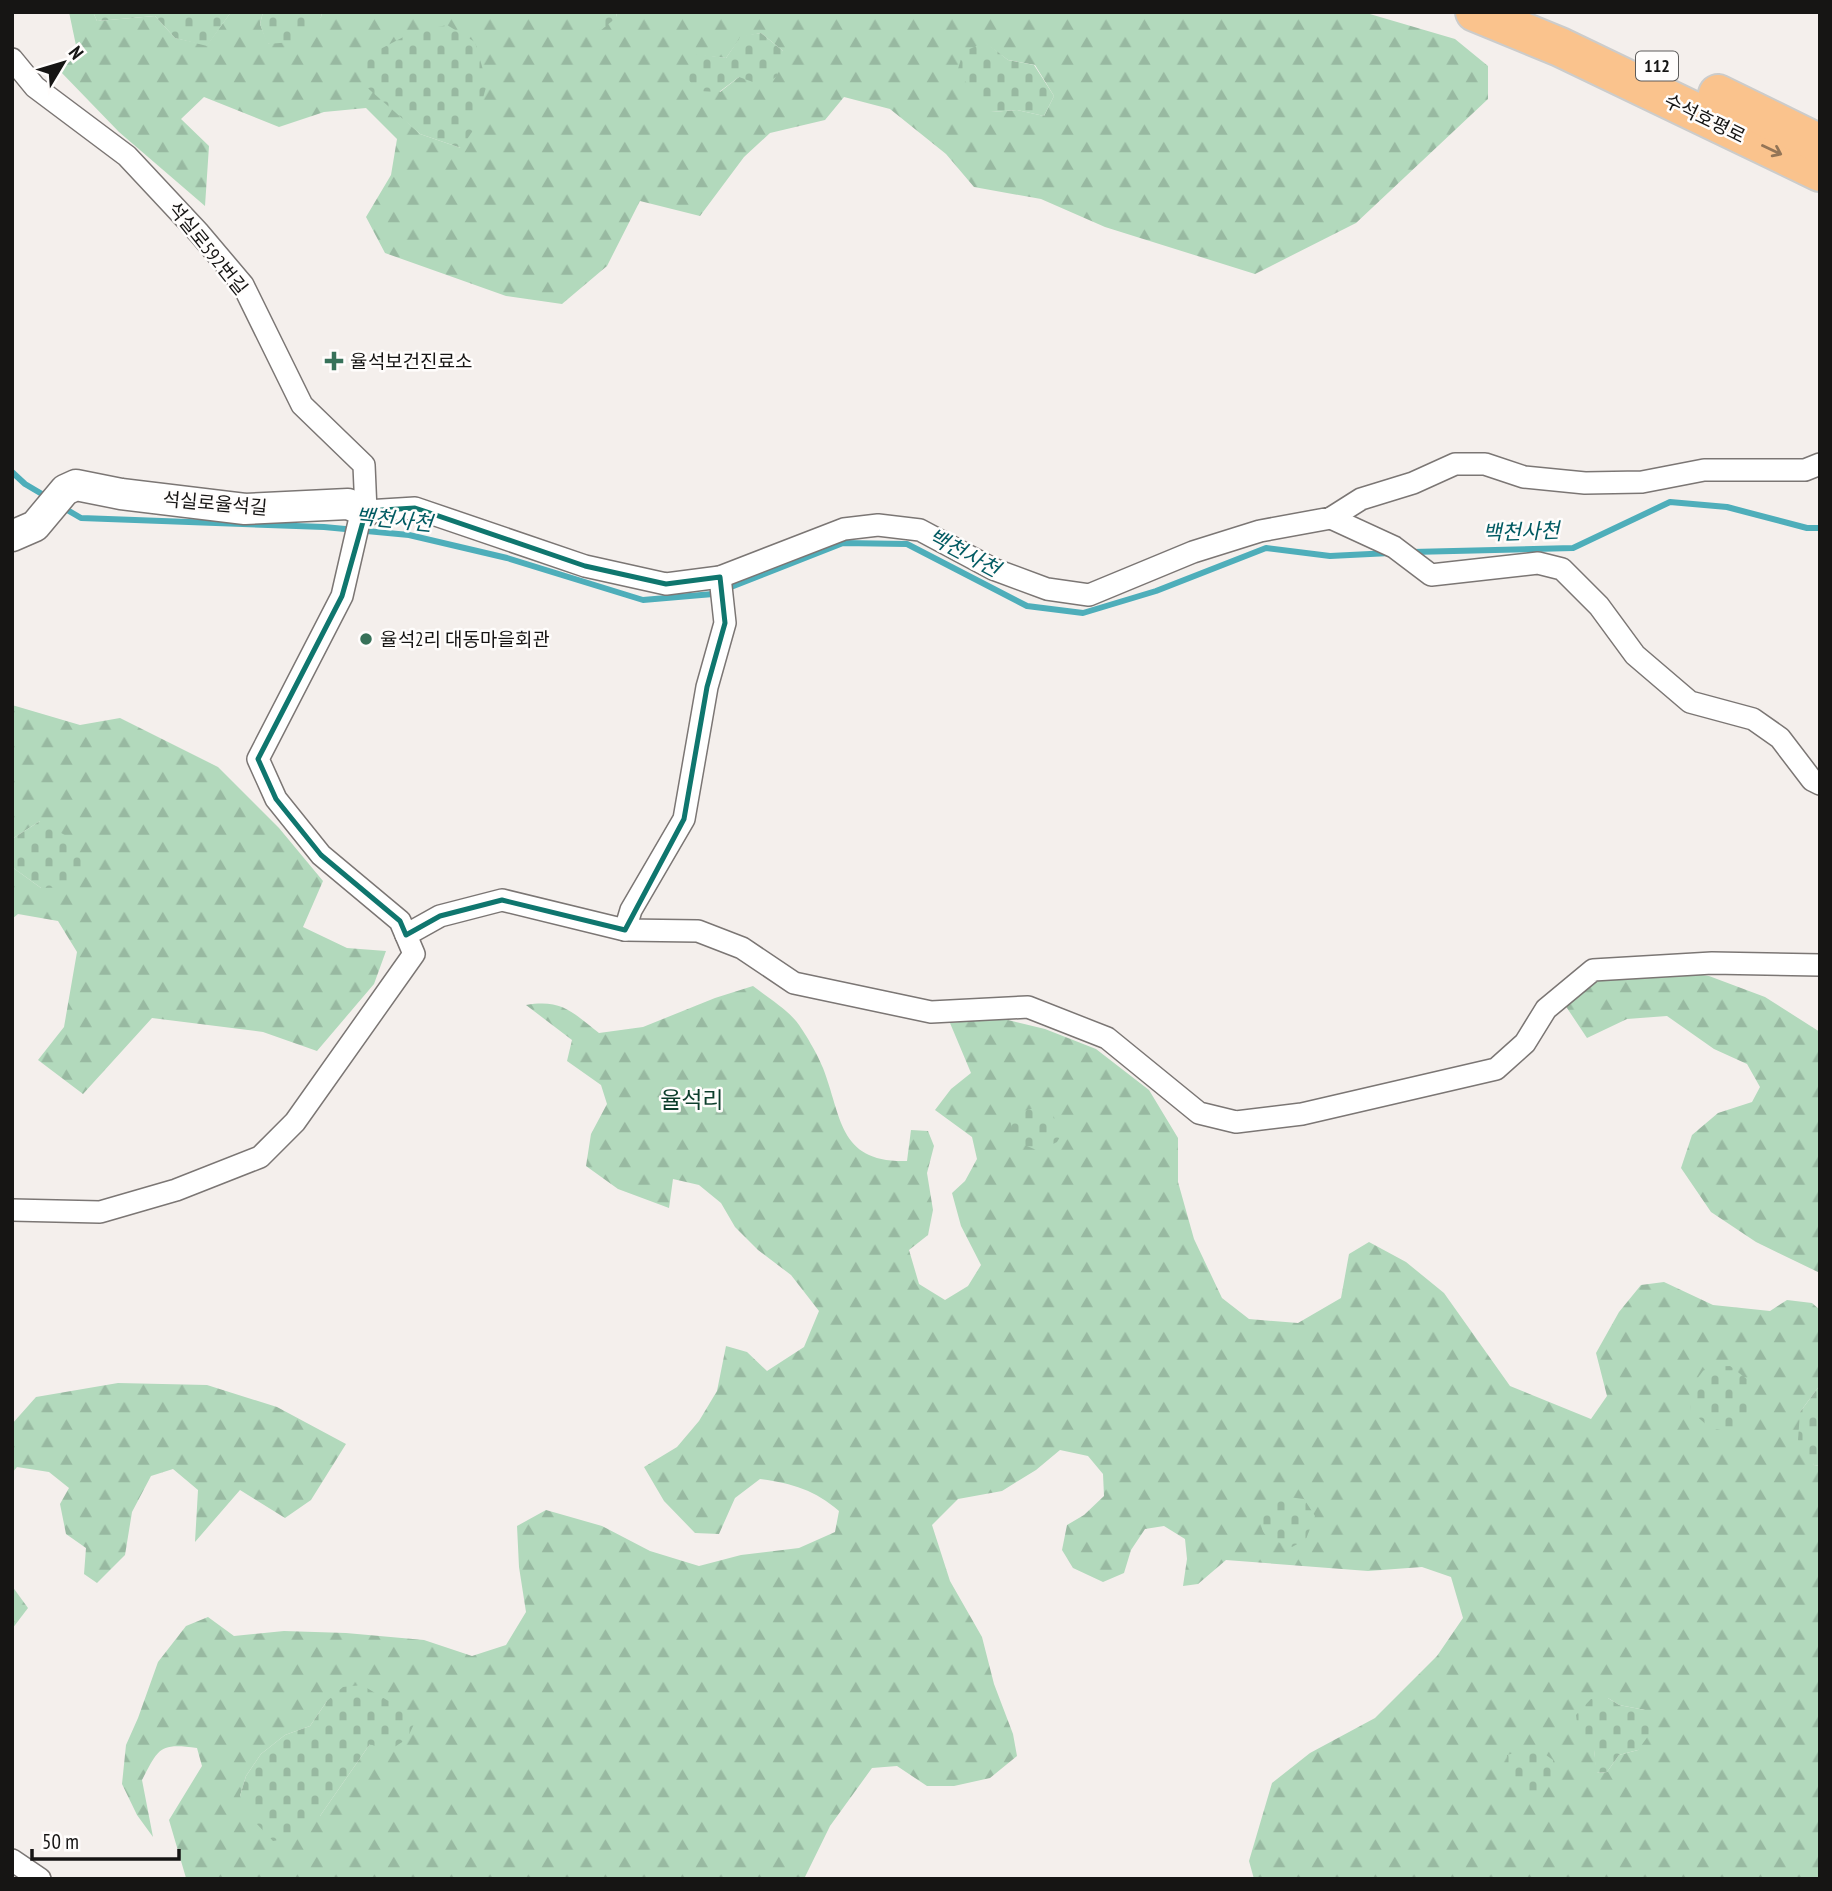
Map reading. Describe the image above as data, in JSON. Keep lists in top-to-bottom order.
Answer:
{
  "streets": {
    "highway": ["112", "수석호평로"],
    "street": ["석실로592번길", "석실로율석길"]
  },
  "crossings": [
    ["석실로592번길", "석실로율석길"]
  ],
  "districts": ["율석리"],
  "water": ["백천사천"],
  "places": {
    "health": ["율석보건진료소"],
    "other": ["율석2리 대동마을회관"]
  },
  "scale_bar": "50 m",
  "north": "top right"
}
